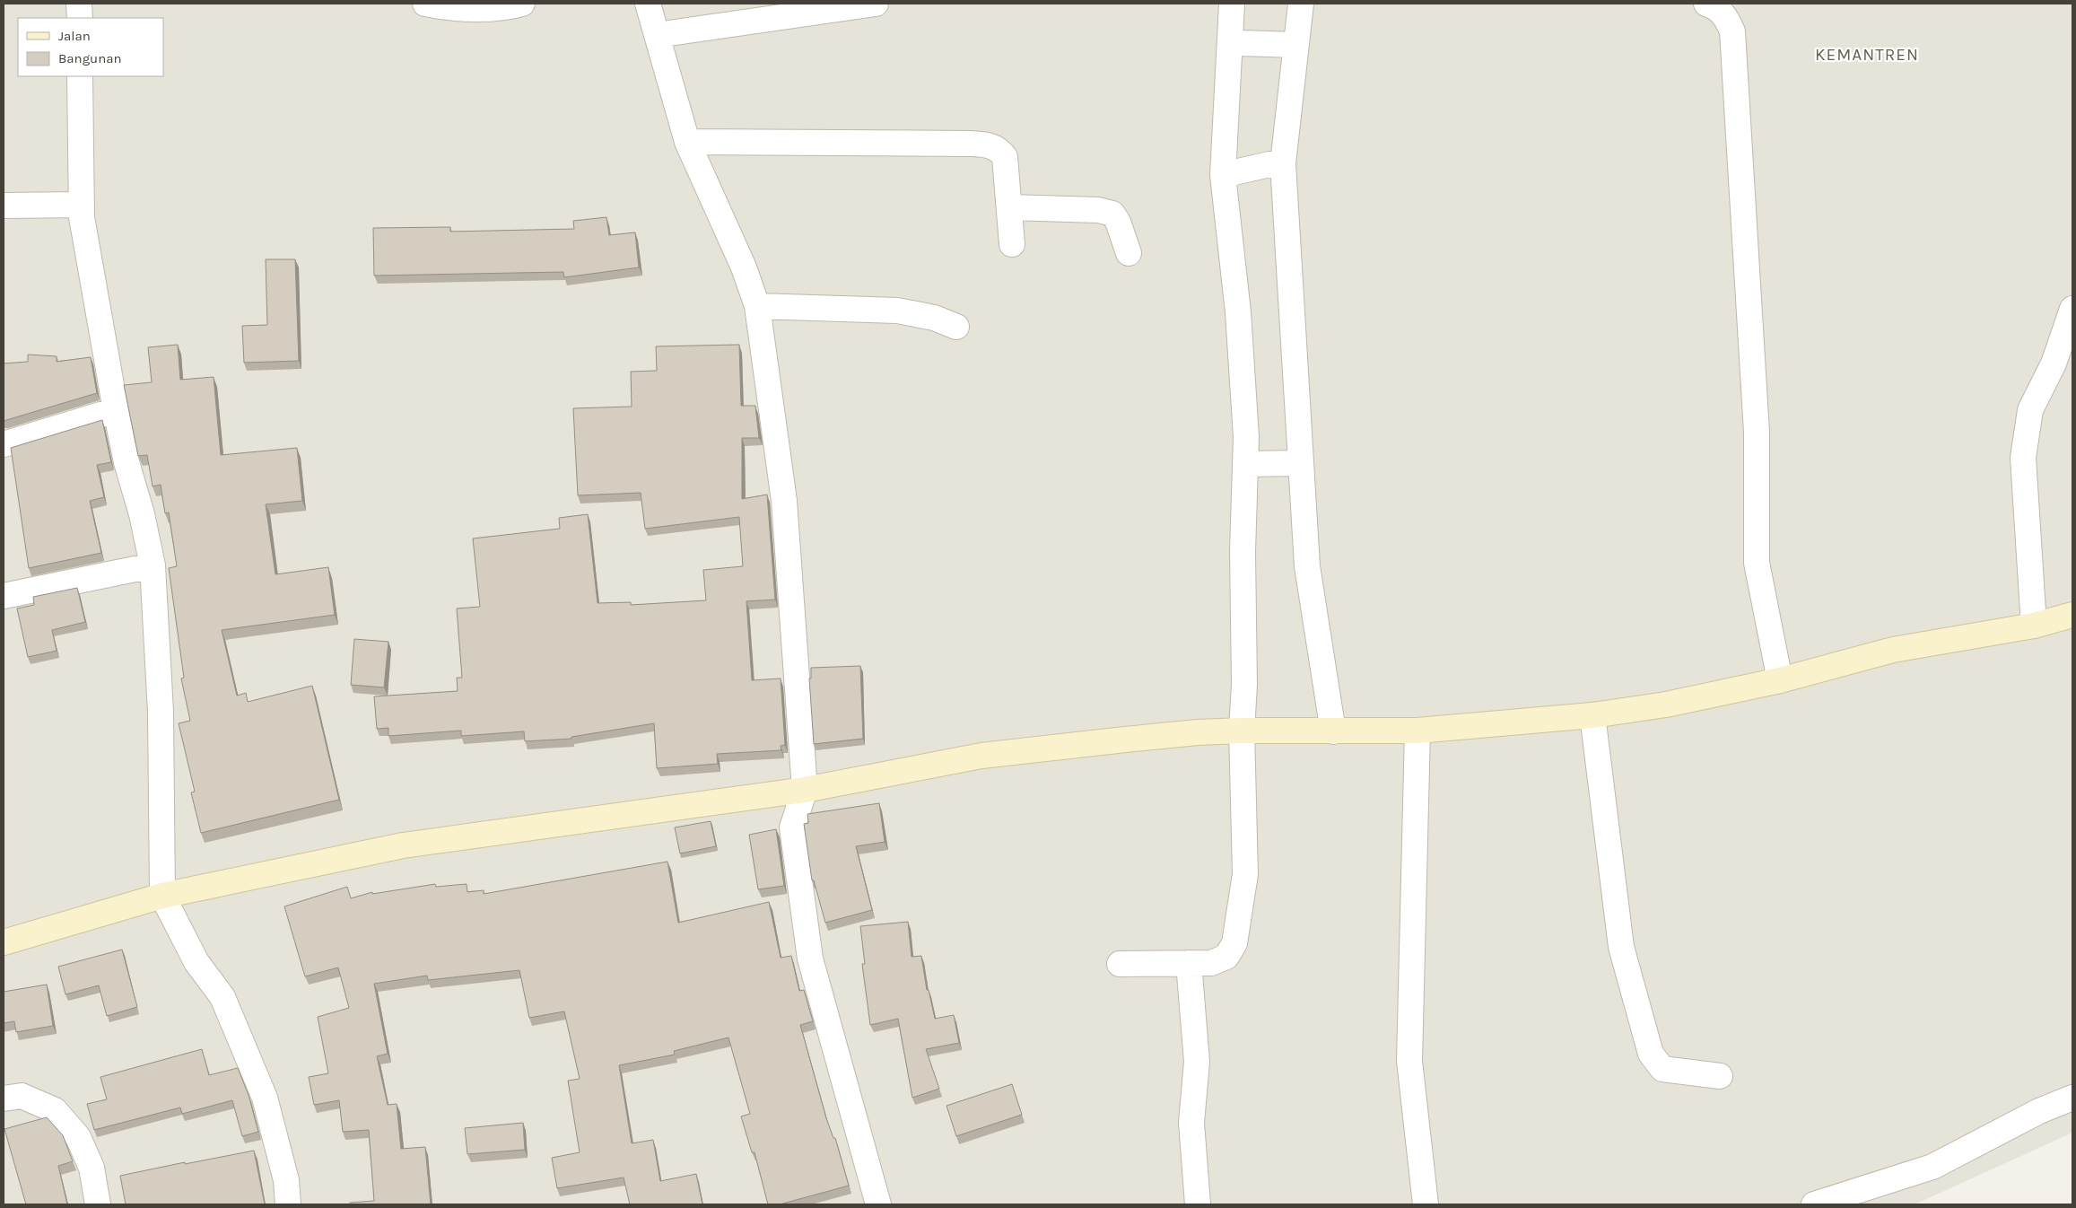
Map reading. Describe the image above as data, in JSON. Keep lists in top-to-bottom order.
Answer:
{
  "districts": ["KEMANTREN"],
  "legend": ["Jalan", "Bangunan"]
}
